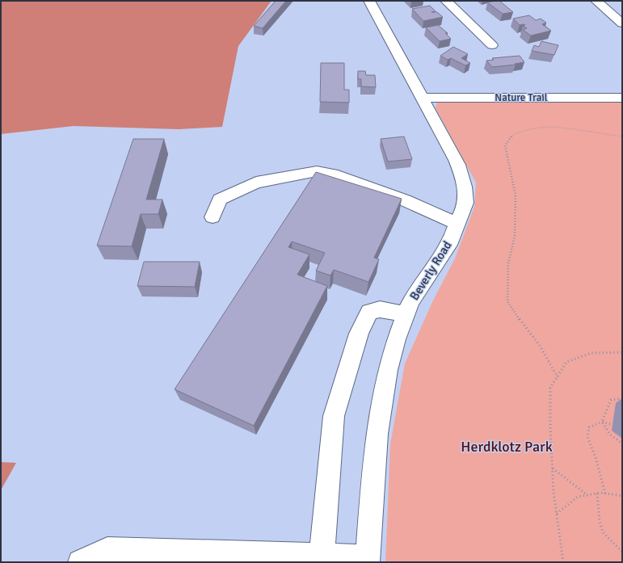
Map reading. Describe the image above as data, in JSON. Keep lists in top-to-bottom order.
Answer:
{
  "streets": {
    "street": ["Nature Trail", "Beverly Road"]
  },
  "crossings": [
    ["Nature Trail", "Beverly Road"]
  ],
  "parks": ["Herdklotz Park"]
}
